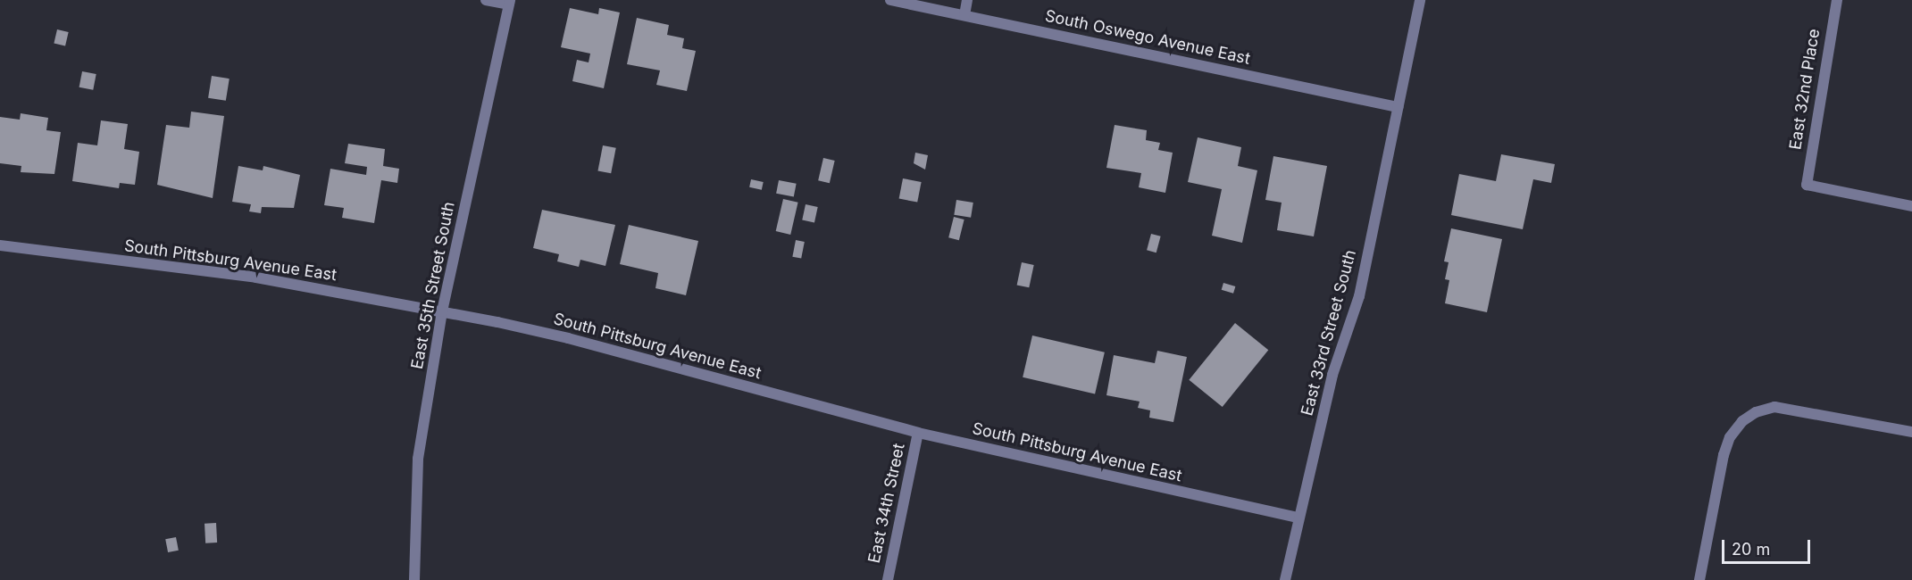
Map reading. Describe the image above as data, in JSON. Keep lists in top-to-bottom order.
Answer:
{
  "streets": {
    "street": [
      "South Oswego Avenue East",
      "East 32nd Place",
      "South Pittsburg Avenue East",
      "East 35th Street South",
      "East 33rd Street South",
      "East 34th Street"
    ]
  },
  "crossings": [
    ["South Oswego Avenue East", "East 33rd Street South"],
    ["South Pittsburg Avenue East", "East 35th Street South"],
    ["South Pittsburg Avenue East", "East 33rd Street South"],
    ["South Pittsburg Avenue East", "East 34th Street"]
  ],
  "scale_bar": "20 m"
}
